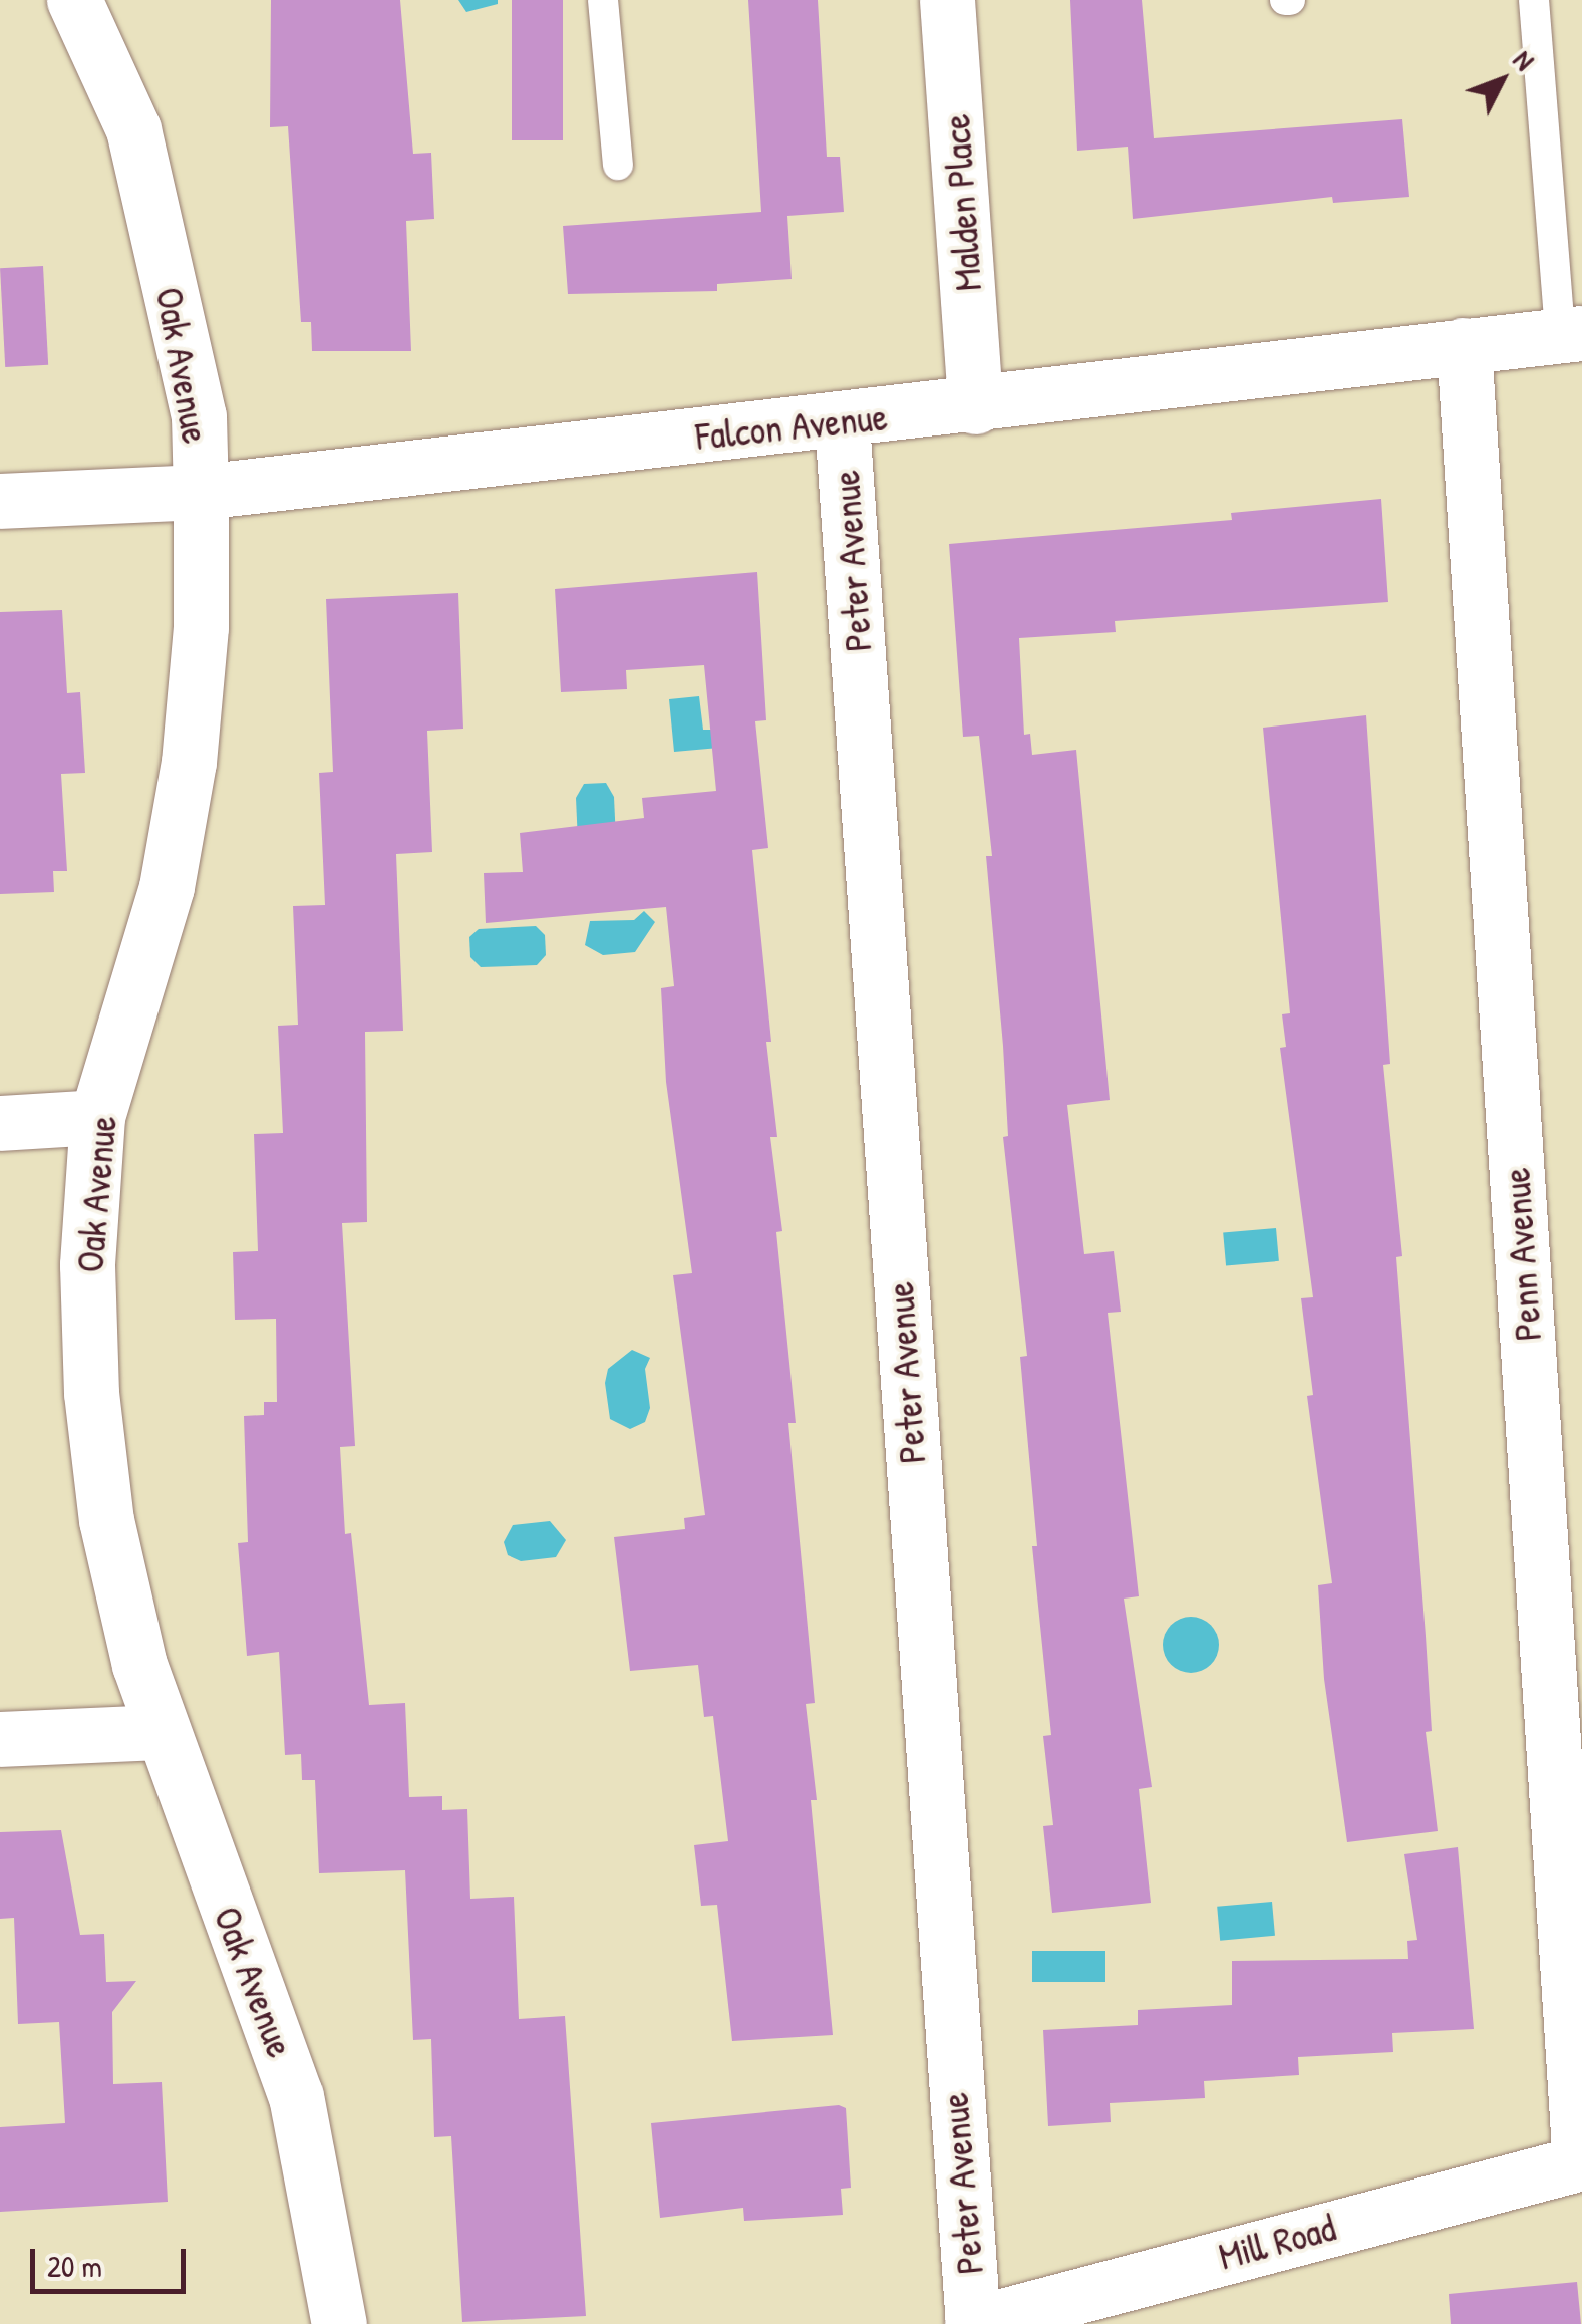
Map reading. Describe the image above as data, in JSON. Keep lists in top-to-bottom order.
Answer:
{
  "streets": {
    "street": [
      "Malden Place",
      "Oak Avenue",
      "Falcon Avenue",
      "Peter Avenue",
      "Penn Avenue",
      "Mill Road"
    ]
  },
  "crossings": [
    ["Malden Place", "Falcon Avenue"],
    ["Oak Avenue", "Falcon Avenue"],
    ["Falcon Avenue", "Peter Avenue"],
    ["Falcon Avenue", "Penn Avenue"],
    ["Peter Avenue", "Mill Road"],
    ["Penn Avenue", "Mill Road"]
  ],
  "scale_bar": "20 m",
  "north": "top right"
}
